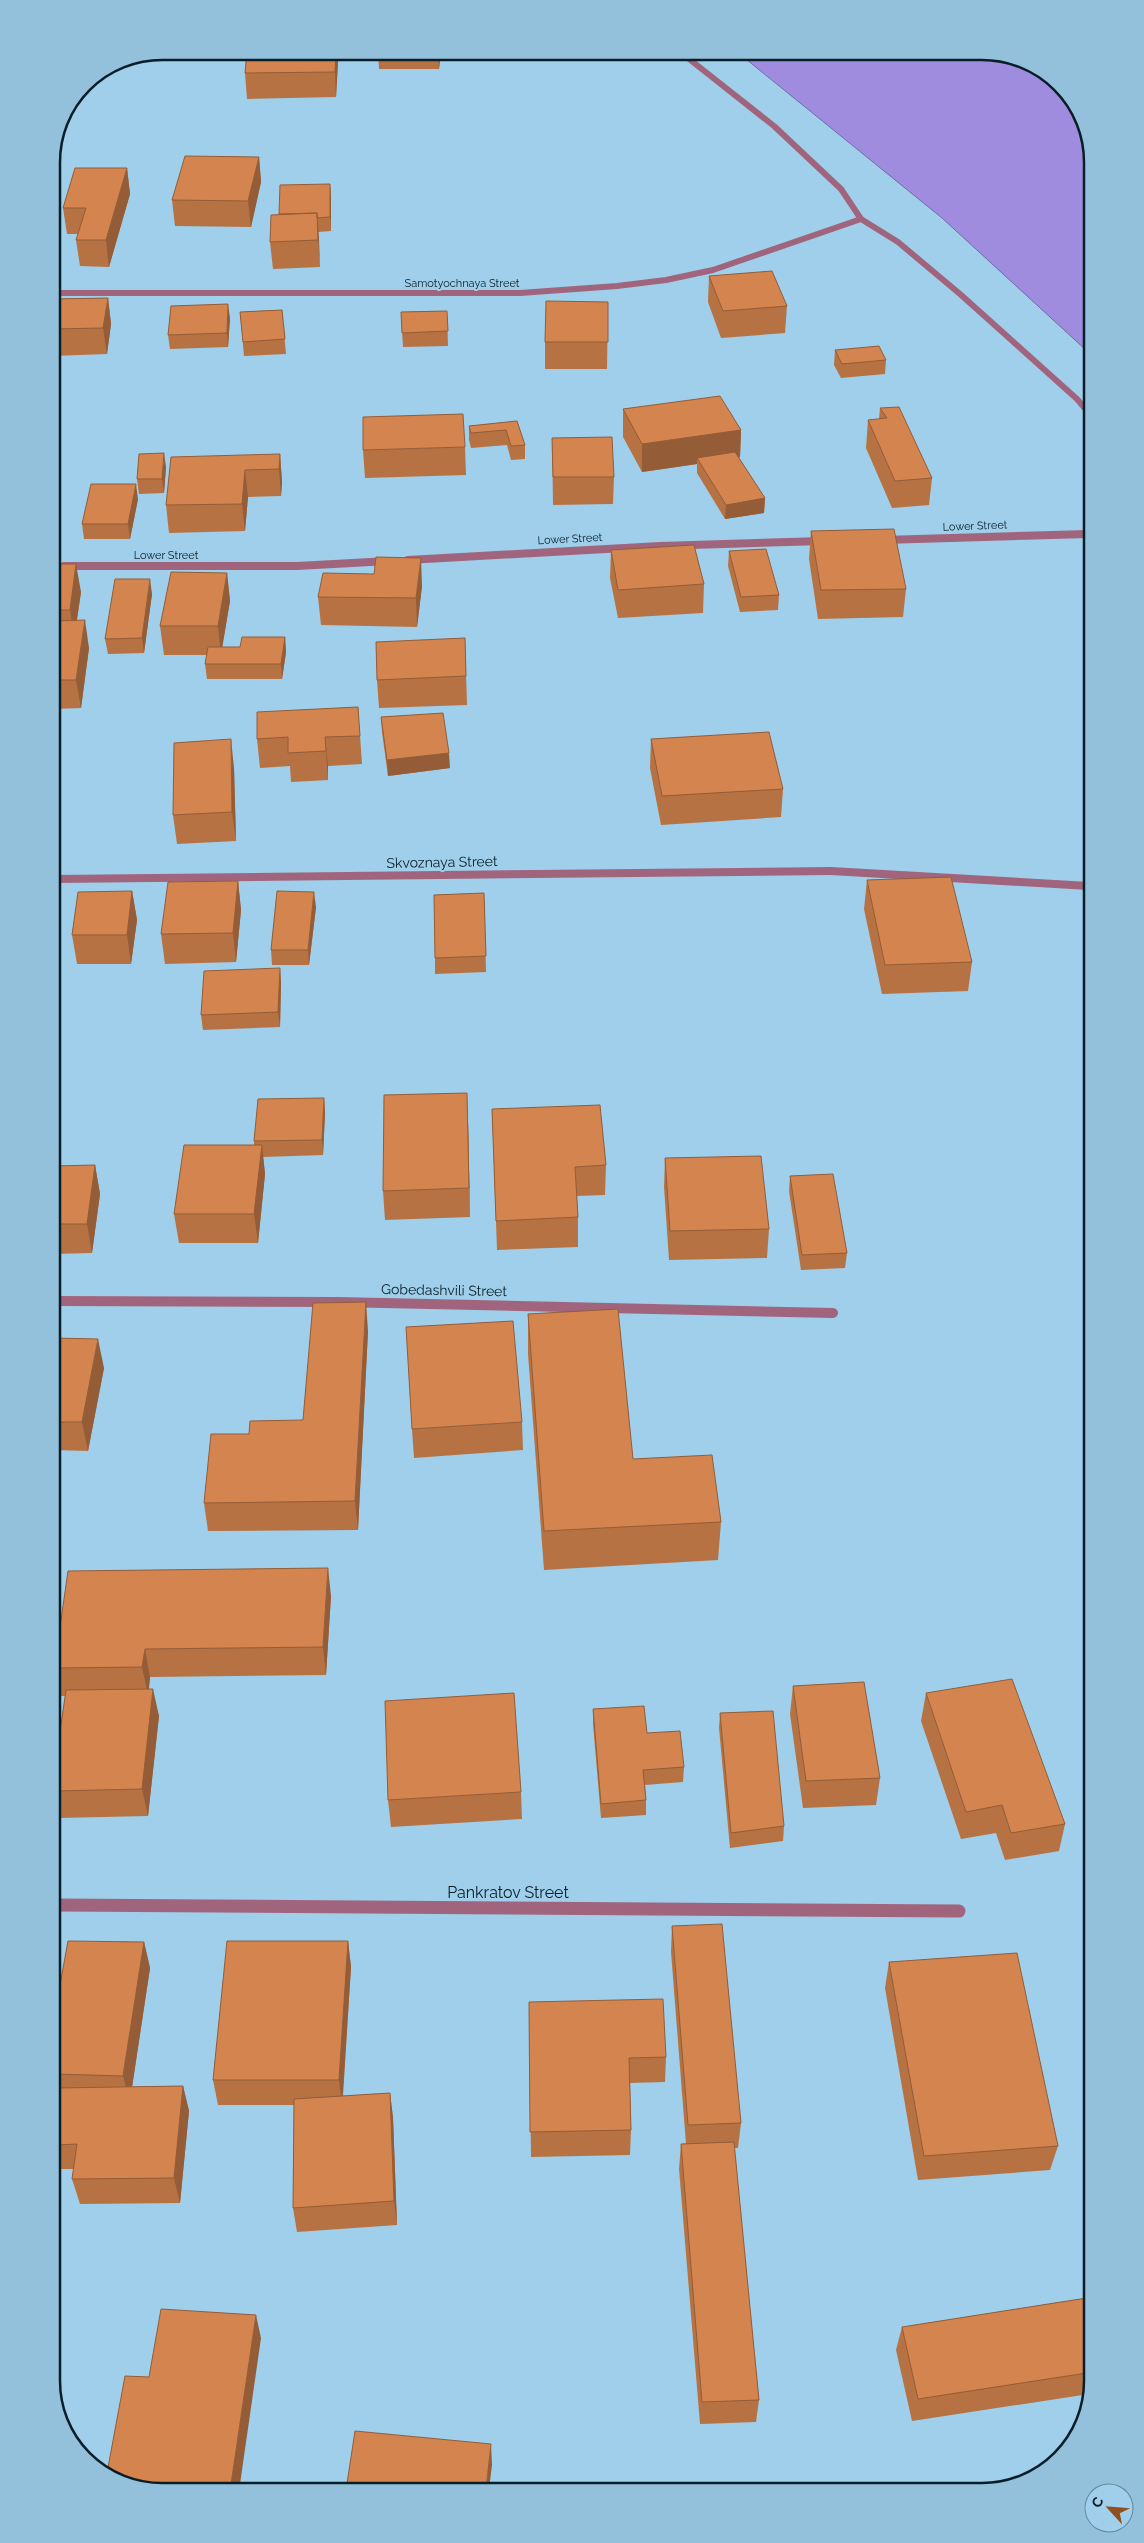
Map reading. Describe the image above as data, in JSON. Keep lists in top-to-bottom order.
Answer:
{
  "streets": {
    "street": [
      "Samotyochnaya Street",
      "Lower Street",
      "Skvoznaya Street",
      "Gobedashvili Street",
      "Pankratov Street"
    ]
  },
  "north": "top left"
}
